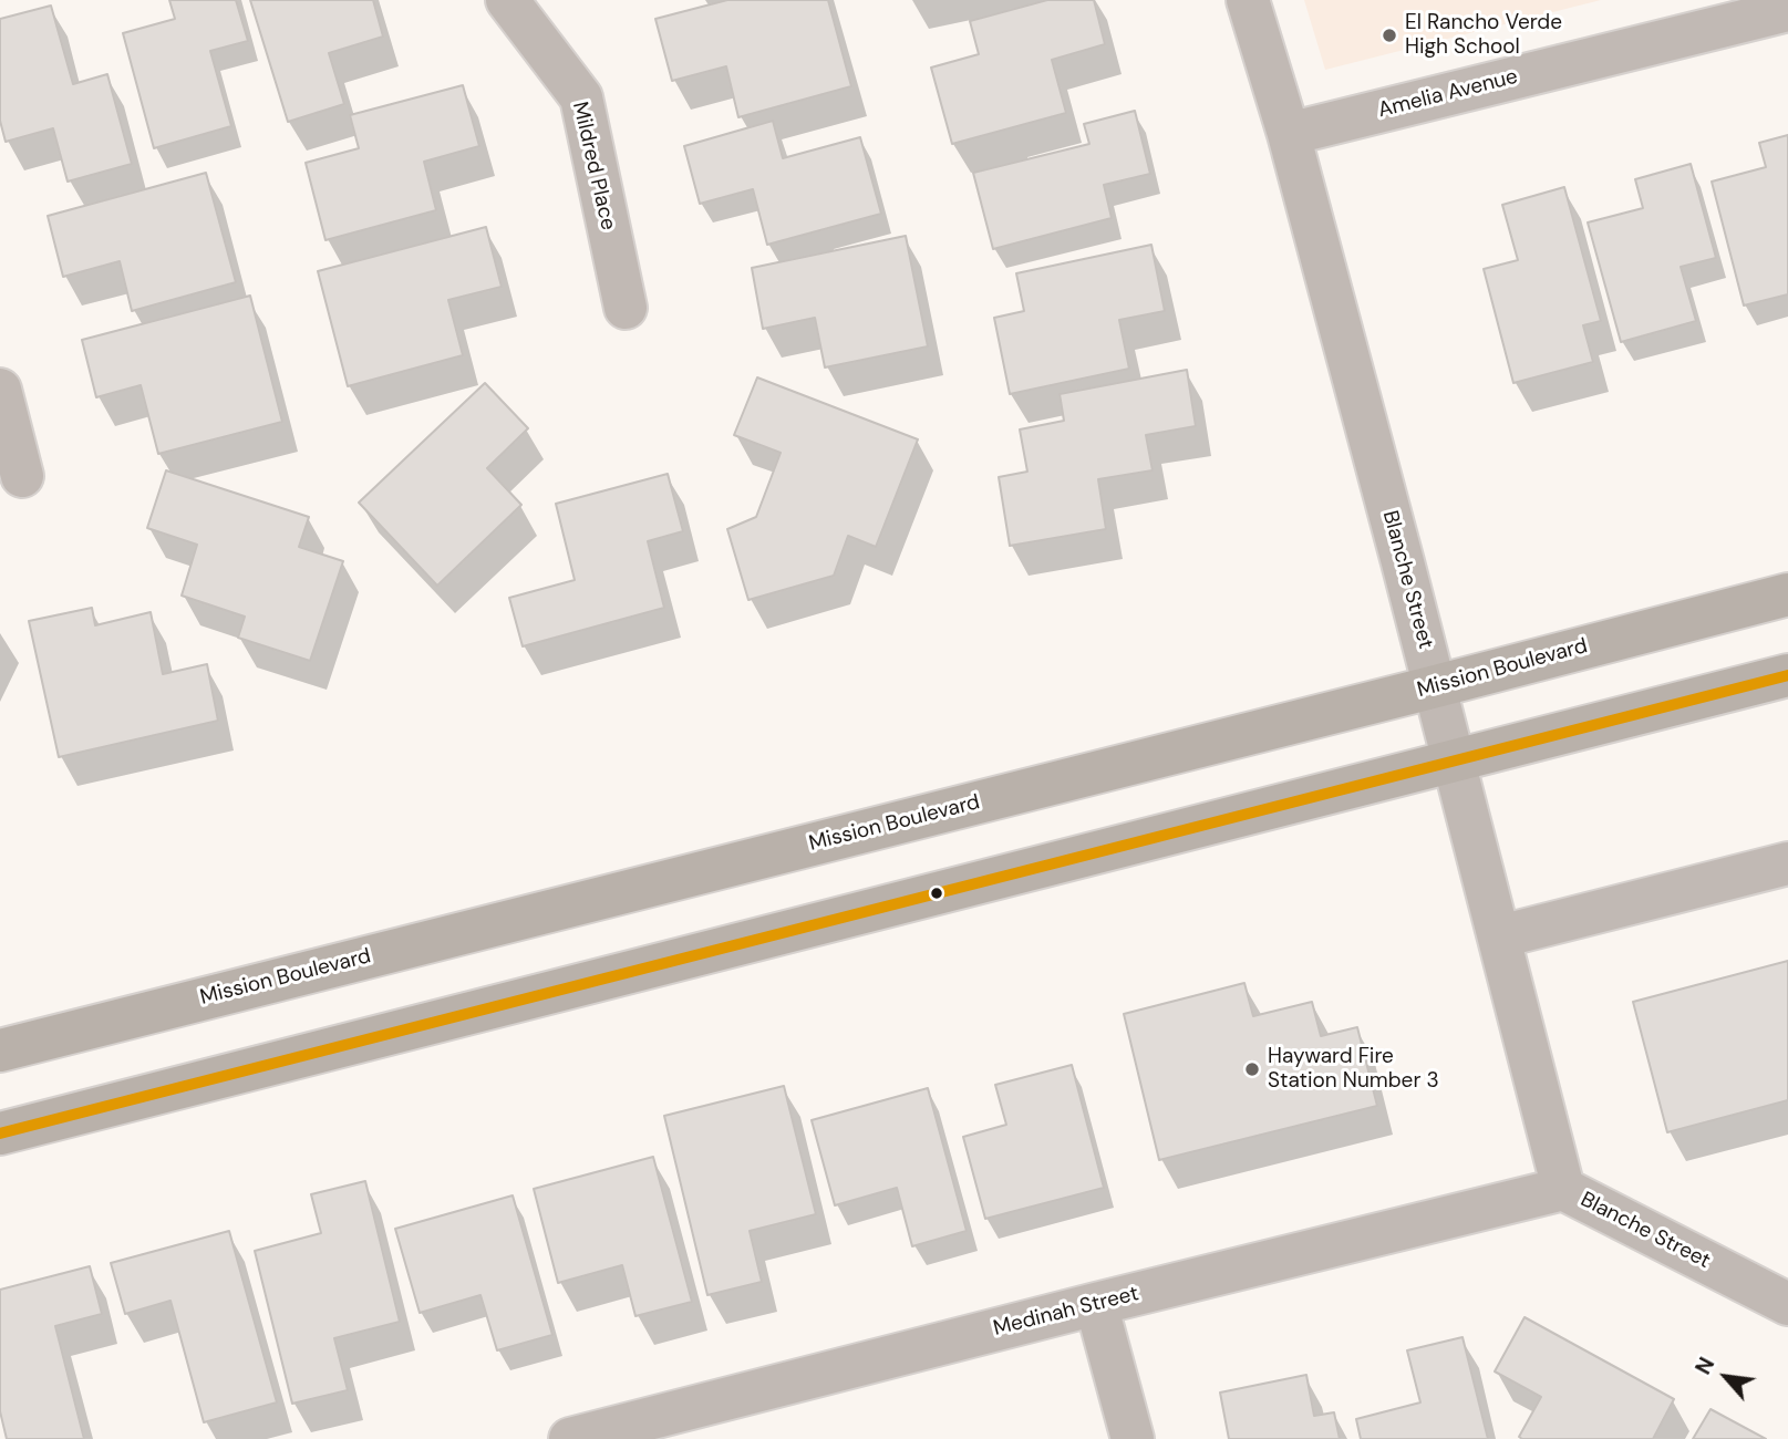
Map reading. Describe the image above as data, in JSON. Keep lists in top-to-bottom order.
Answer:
{
  "streets": {
    "main road": ["Mission Boulevard"],
    "street": [
      "Amelia Avenue",
      "Mildred Place",
      "Blanche Street",
      "Medinah Street"
    ]
  },
  "crossings": [
    ["Amelia Avenue", "Blanche Street"],
    ["Blanche Street", "Mission Boulevard"],
    ["Blanche Street", "Medinah Street"]
  ],
  "places": ["El Rancho Verde High School", "Hayward Fire Station Number 3"],
  "north": "top left"
}
